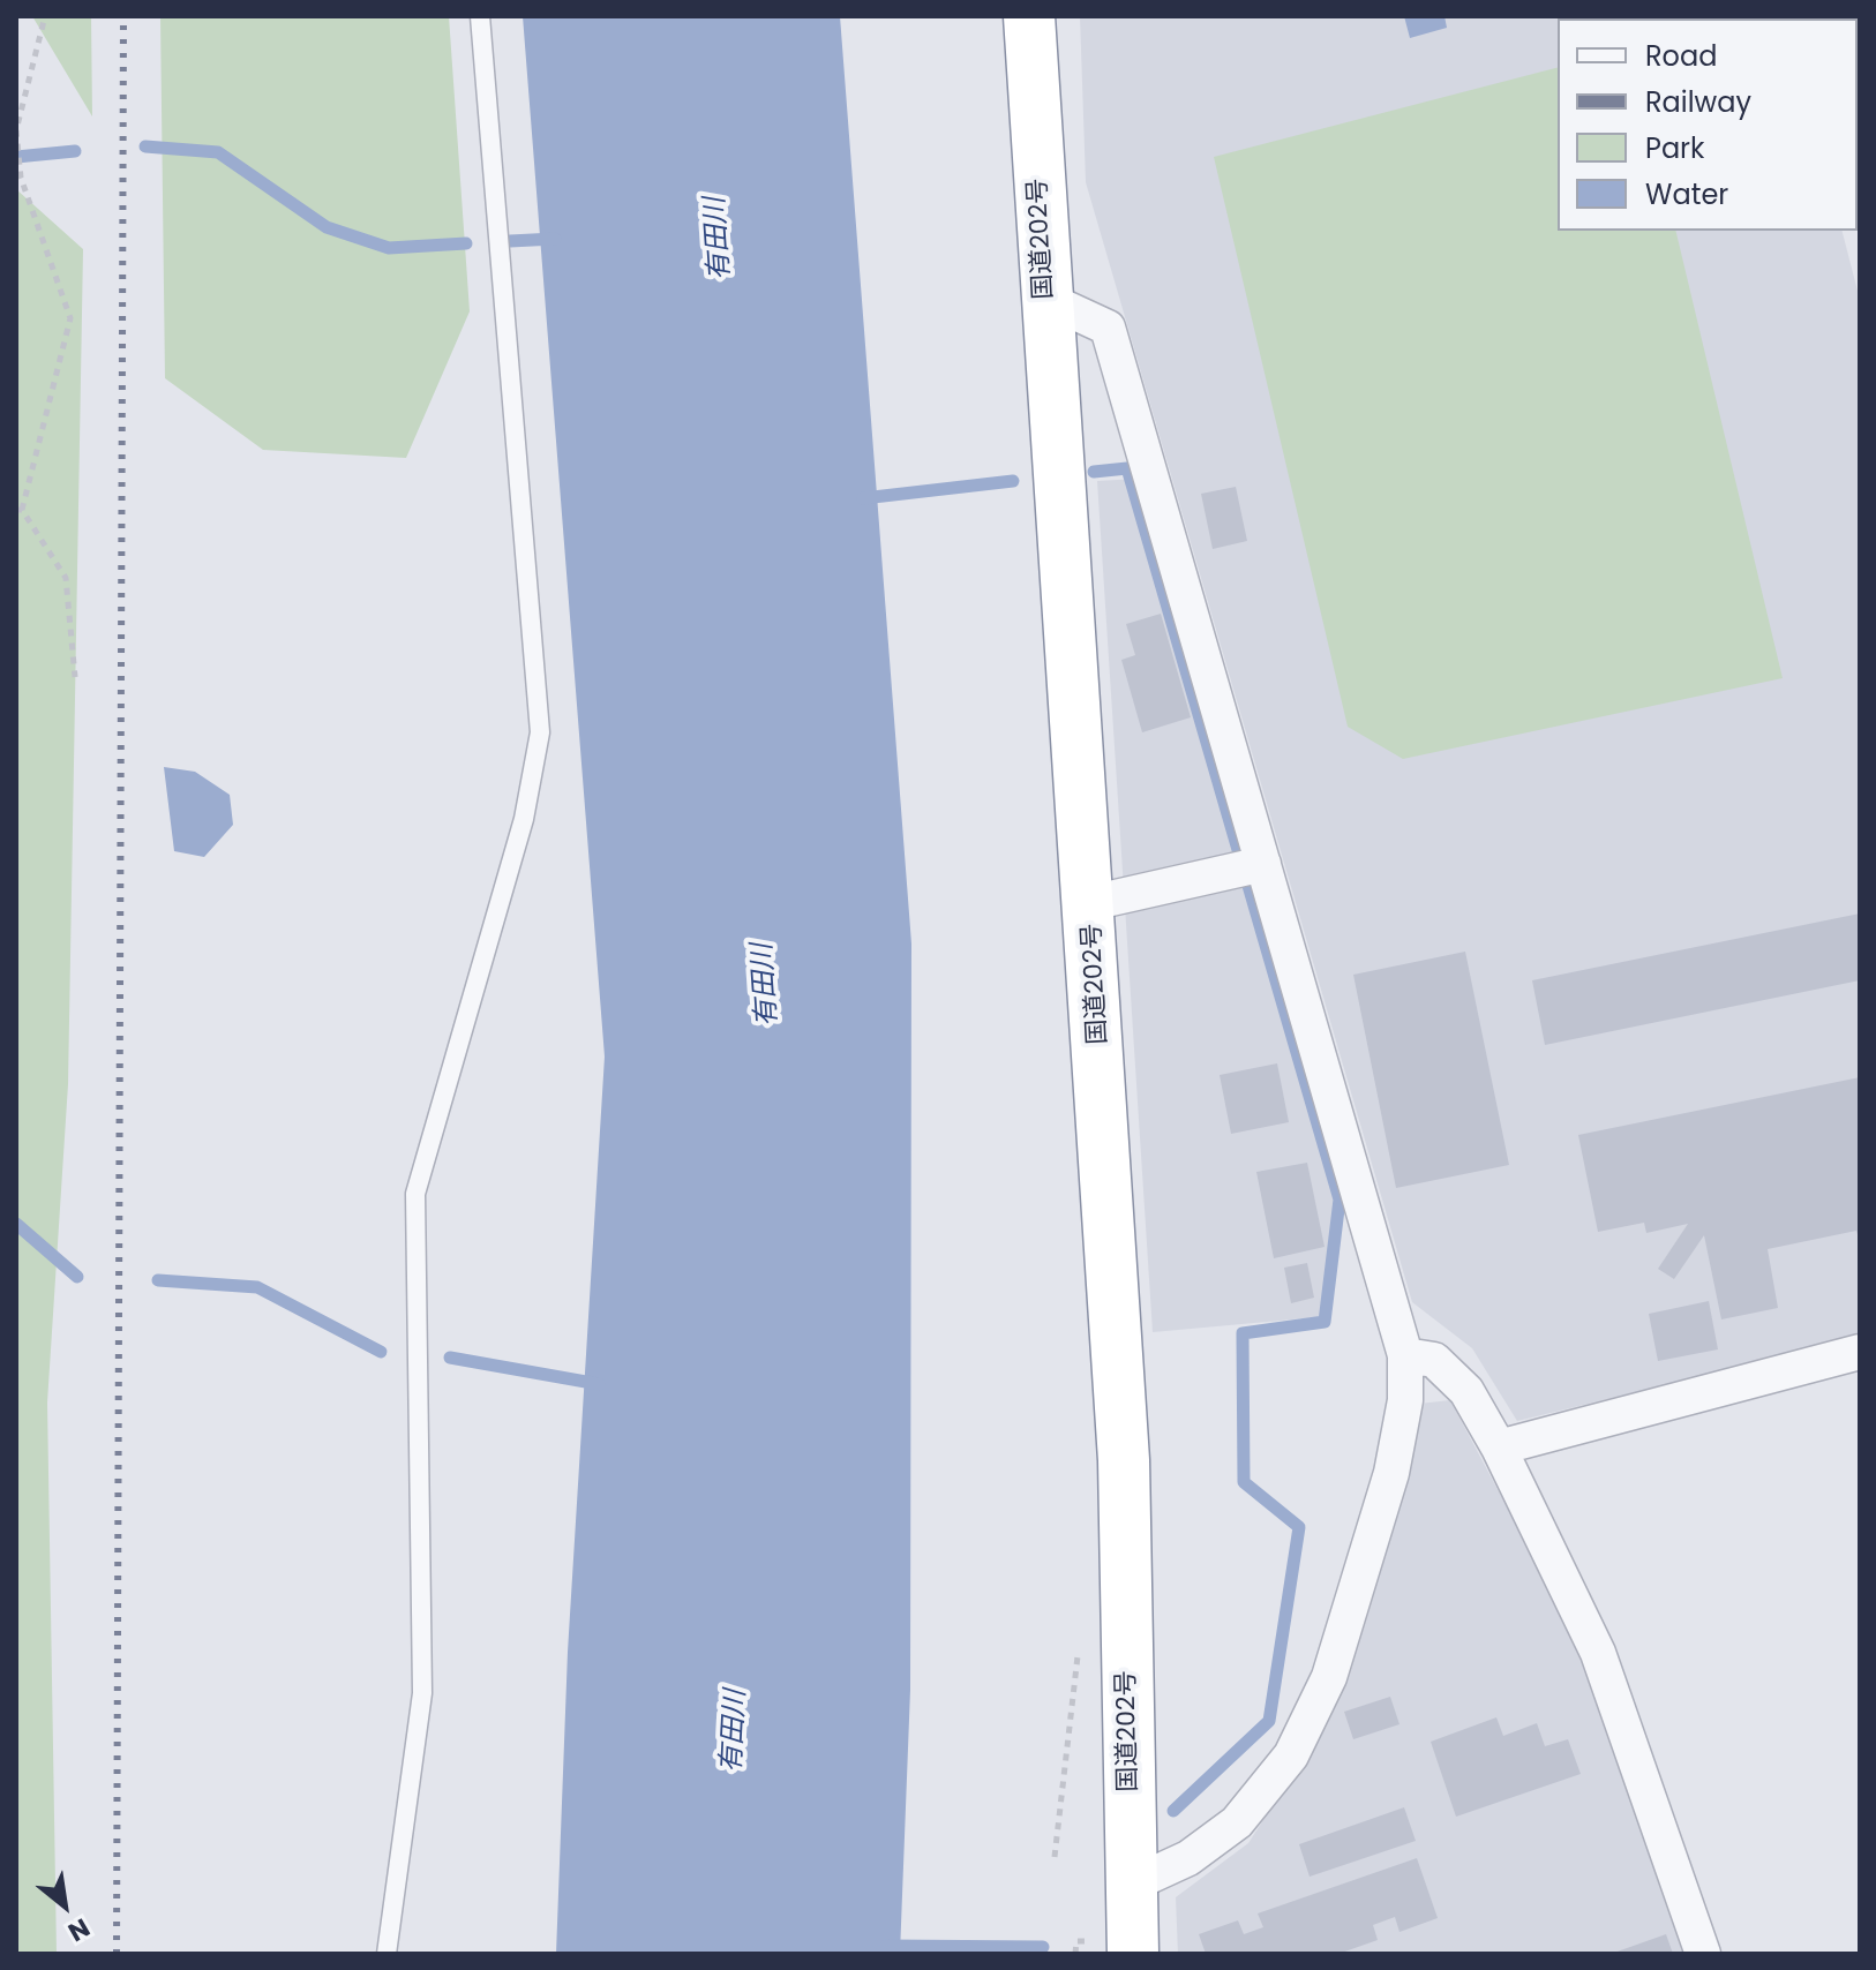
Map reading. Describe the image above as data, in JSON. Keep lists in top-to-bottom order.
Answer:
{
  "streets": {
    "highway": ["国道202号"]
  },
  "water": ["有田川"],
  "legend": [
    "Road",
    "Railway",
    "Park",
    "Water"
  ],
  "north": "bottom right"
}
